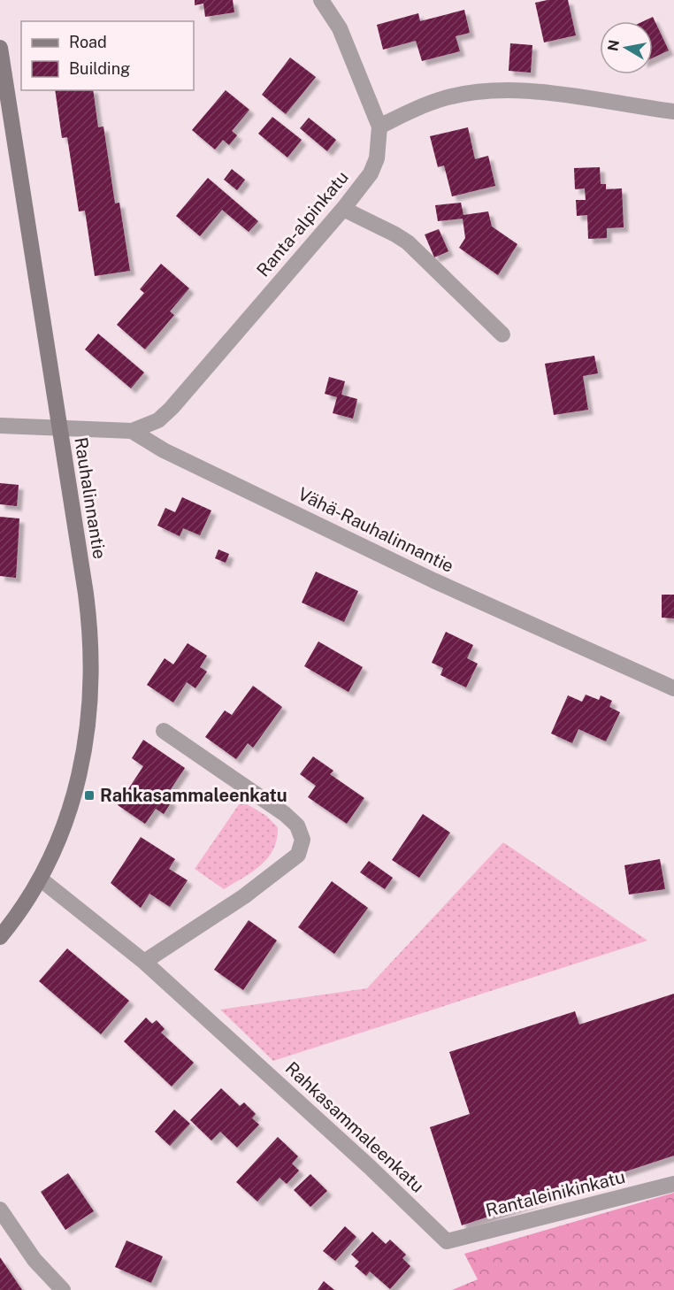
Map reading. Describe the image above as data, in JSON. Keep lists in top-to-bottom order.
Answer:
{
  "streets": {
    "street": [
      "Ranta-alpinkatu",
      "Rauhalinnantie",
      "Vähä-Rauhalinnantie",
      "Rahkasammaleenkatu",
      "Rantaleinikinkatu"
    ]
  },
  "crossings": [
    ["Ranta-alpinkatu", "Vähä-Rauhalinnantie"],
    ["Rauhalinnantie", "Vähä-Rauhalinnantie"],
    ["Rauhalinnantie", "Rahkasammaleenkatu"],
    ["Rahkasammaleenkatu", "Rantaleinikinkatu"]
  ],
  "places": {
    "transit": ["Rahkasammaleenkatu"]
  },
  "legend": ["Road", "Building"],
  "north": "left"
}
